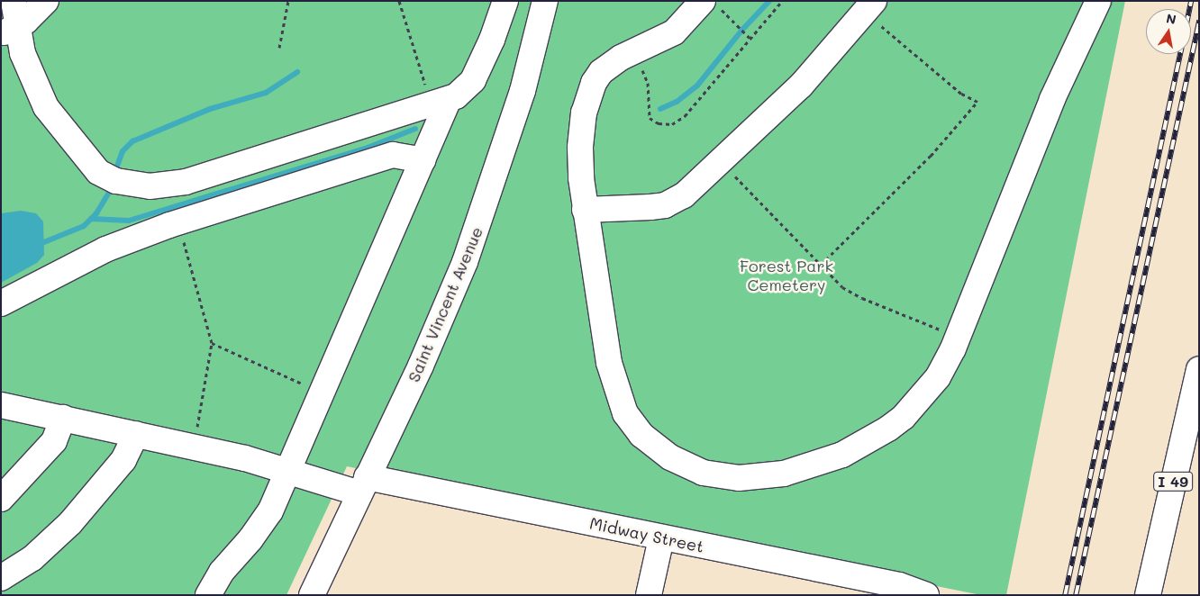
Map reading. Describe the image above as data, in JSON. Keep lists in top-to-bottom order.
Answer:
{
  "streets": {
    "main road": ["Saint Vincent Avenue", "I 49", "Midway Street"]
  },
  "crossings": [
    ["Saint Vincent Avenue", "Midway Street"]
  ],
  "parks": ["Forest Park Cemetery"],
  "north": "top"
}
